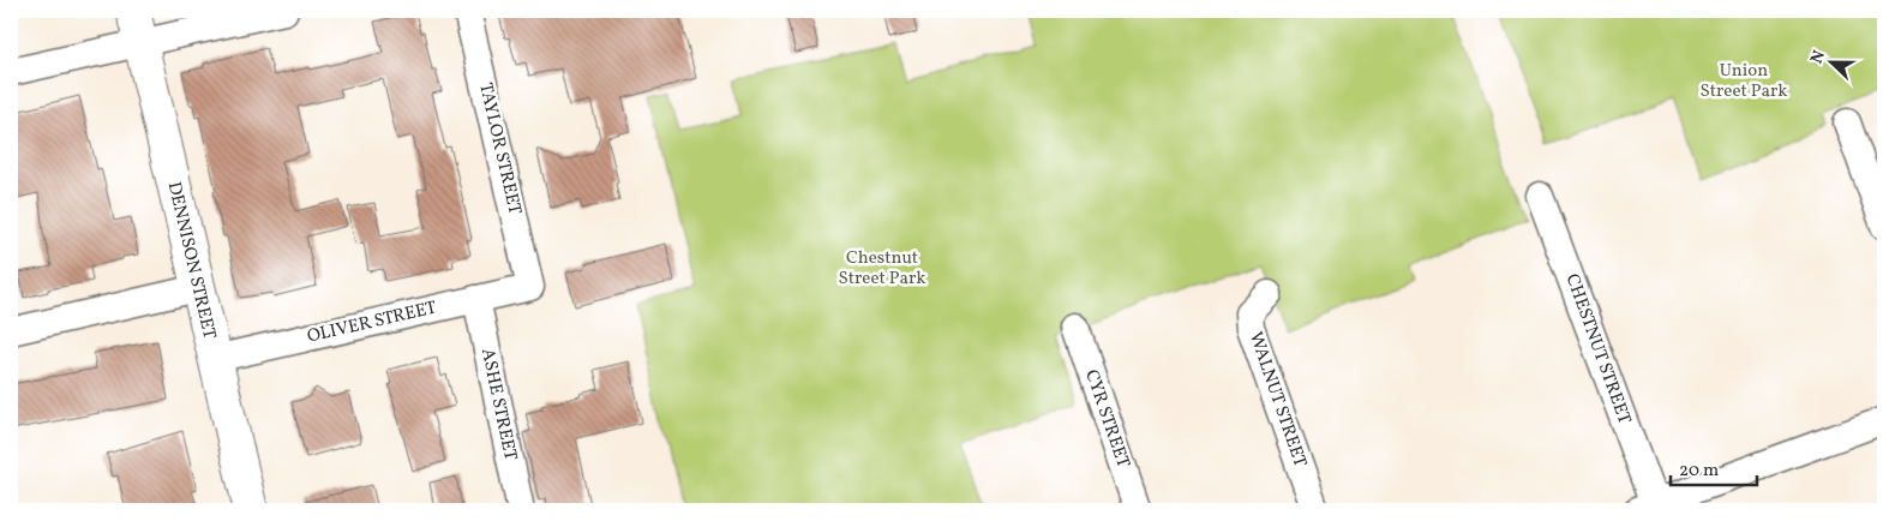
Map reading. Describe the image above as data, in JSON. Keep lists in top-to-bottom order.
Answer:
{
  "streets": {
    "street": [
      "TAYLOR STREET",
      "DENNISON STREET",
      "OLIVER STREET",
      "CHESTNUT STREET",
      "WALNUT STREET",
      "ASHE STREET",
      "CYR STREET"
    ]
  },
  "crossings": [
    ["TAYLOR STREET", "OLIVER STREET"],
    ["DENNISON STREET", "OLIVER STREET"],
    ["OLIVER STREET", "ASHE STREET"]
  ],
  "parks": ["Union Street Park", "Chestnut Street Park"],
  "scale_bar": "20 m",
  "north": "left"
}
